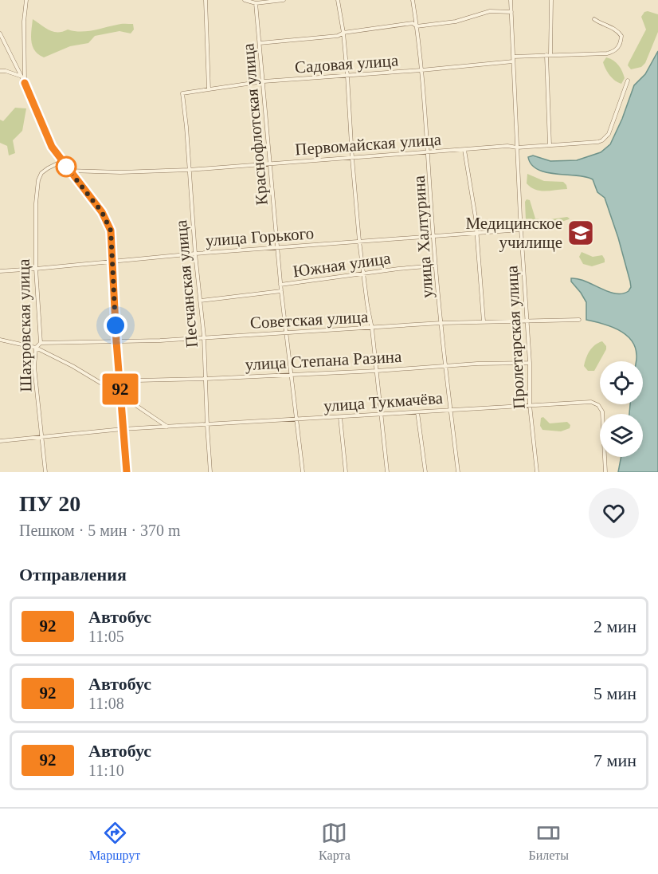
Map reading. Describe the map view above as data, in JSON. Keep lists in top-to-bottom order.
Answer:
{
  "streets": {
    "street": [
      "Садовая улица",
      "Краснофлотская улица",
      "Первомайская улица",
      "улица Горького",
      "улица Халтурина",
      "Южная улица",
      "Песчанская улица",
      "Советская улица",
      "Шахровская улица",
      "Пролетарская улица",
      "улица Степана Разина",
      "улица Тукмачёва"
    ]
  },
  "crossings": [
    ["Садовая улица", "Краснофлотская улица"],
    ["Садовая улица", "улица Халтурина"],
    ["Садовая улица", "Песчанская улица"],
    ["Садовая улица", "Пролетарская улица"],
    ["Краснофлотская улица", "Первомайская улица"],
    ["Краснофлотская улица", "улица Горького"],
    ["Краснофлотская улица", "Южная улица"],
    ["Краснофлотская улица", "Советская улица"],
    ["Краснофлотская улица", "улица Степана Разина"],
    ["Краснофлотская улица", "улица Тукмачёва"],
    ["Первомайская улица", "улица Халтурина"],
    ["Первомайская улица", "Песчанская улица"],
    ["Первомайская улица", "Пролетарская улица"],
    ["улица Горького", "улица Халтурина"],
    ["улица Горького", "Песчанская улица"],
    ["улица Горького", "Шахровская улица"],
    ["улица Горького", "Пролетарская улица"],
    ["улица Халтурина", "Южная улица"],
    ["улица Халтурина", "Советская улица"],
    ["улица Халтурина", "улица Степана Разина"],
    ["улица Халтурина", "улица Тукмачёва"],
    ["Песчанская улица", "Советская улица"],
    ["Песчанская улица", "улица Степана Разина"],
    ["Песчанская улица", "улица Тукмачёва"],
    ["Советская улица", "Шахровская улица"],
    ["Советская улица", "Пролетарская улица"],
    ["Шахровская улица", "улица Тукмачёва"],
    ["Пролетарская улица", "улица Степана Разина"],
    ["Пролетарская улица", "улица Тукмачёва"]
  ],
  "places": {
    "school or university": ["Медицинское училище"]
  },
  "lines": ["bus line 92"],
  "page": {
    "on_map": "92",
    "heading": [
      ["ПУ 20", "Пешком · 5 мин · 370 m"],
      "Отправления"
    ],
    "list": [
      {
        "mark": "92",
        "name": "Автобус",
        "note": "11:05",
        "value": "2 мин"
      },
      {
        "mark": "92",
        "name": "Автобус",
        "note": "11:08",
        "value": "5 мин"
      },
      {
        "mark": "92",
        "name": "Автобус",
        "note": "11:10",
        "value": "7 мин"
      }
    ],
    "tabs": ["Маршрут", "Карта", "Билеты"]
  }
}
